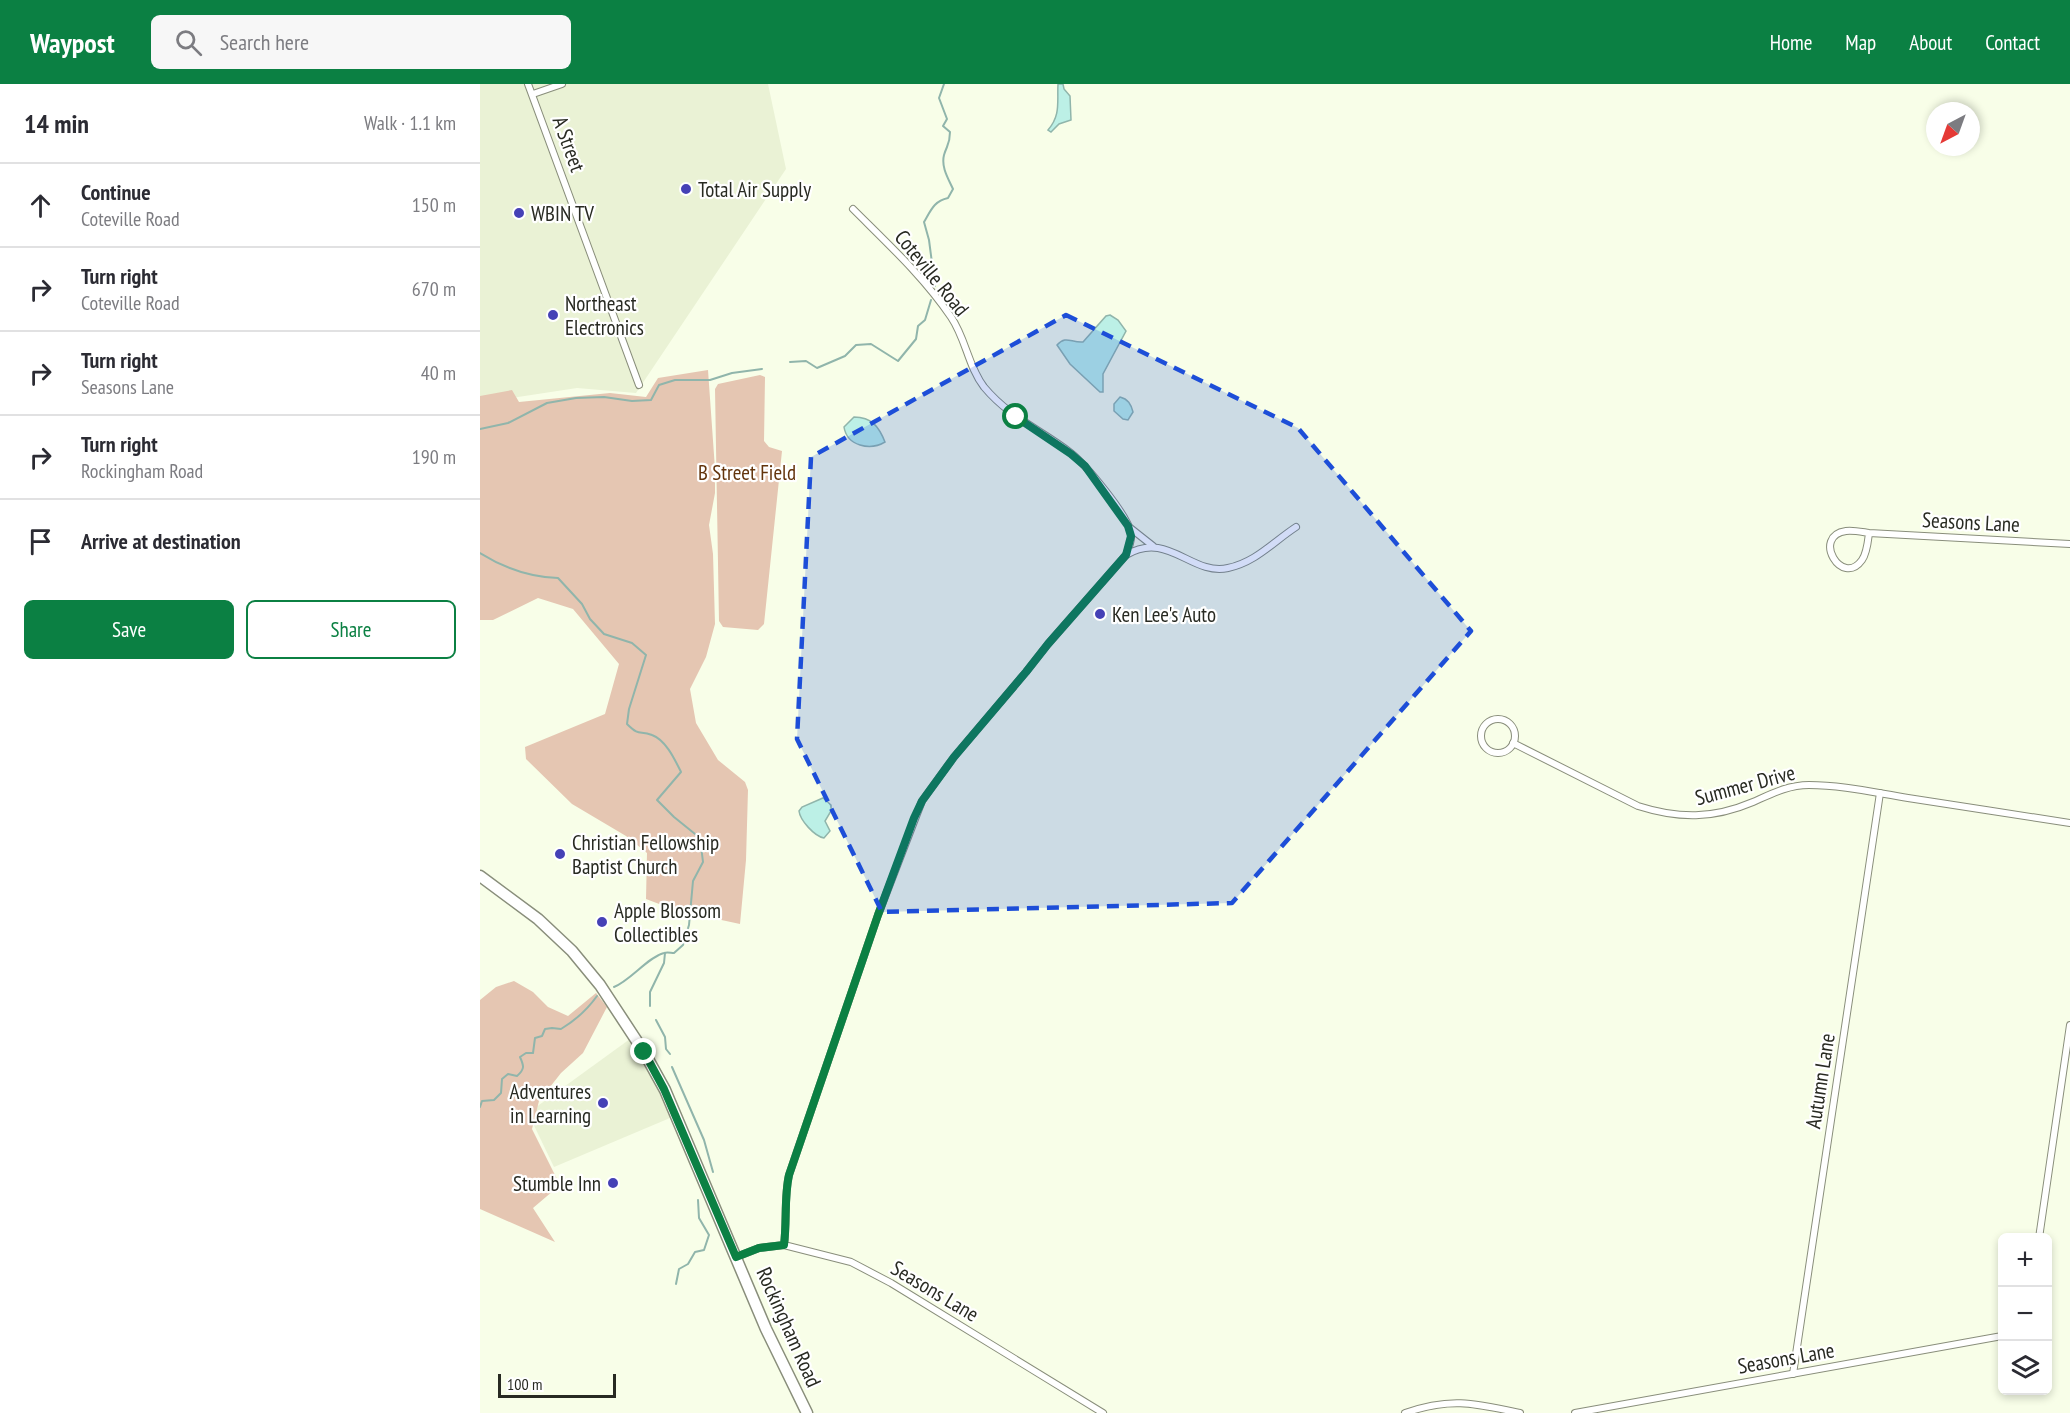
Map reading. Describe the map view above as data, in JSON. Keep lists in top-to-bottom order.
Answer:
{
  "streets": {
    "main road": ["Rockingham Road"],
    "street": [
      "A Street",
      "Coteville Road",
      "Seasons Lane",
      "Summer Drive",
      "Autumn Lane"
    ]
  },
  "crossings": [
    ["Seasons Lane", "Autumn Lane"],
    ["Seasons Lane", "Rockingham Road"],
    ["Summer Drive", "Autumn Lane"]
  ],
  "parks": ["B Street Field"],
  "places": [
    "Total Air Supply",
    "WBIN TV",
    "Northeast Electronics",
    "Ken Lee's Auto",
    "Christian Fellowship Baptist Church",
    "Apple Blossom Collectibles",
    "Adventures in Learning",
    "Stumble Inn"
  ],
  "scale_bar": "100 m",
  "north": "bottom left",
  "page": {
    "header": "Waypost",
    "search": "Search here",
    "nav": [
      "Home",
      "Map",
      "About",
      "Contact"
    ],
    "heading": ["14 min", "Walk · 1.1 km"],
    "list": [
      ["Continue", "Coteville Road", "150 m"],
      ["Turn right", "Coteville Road", "670 m"],
      ["Turn right", "Seasons Lane", "40 m"],
      ["Turn right", "Rockingham Road", "190 m"],
      "Arrive at destination"
    ],
    "buttons": ["Save", "Share"],
    "map_buttons": ["+", "−"],
    "scale": "100 m"
  }
}
